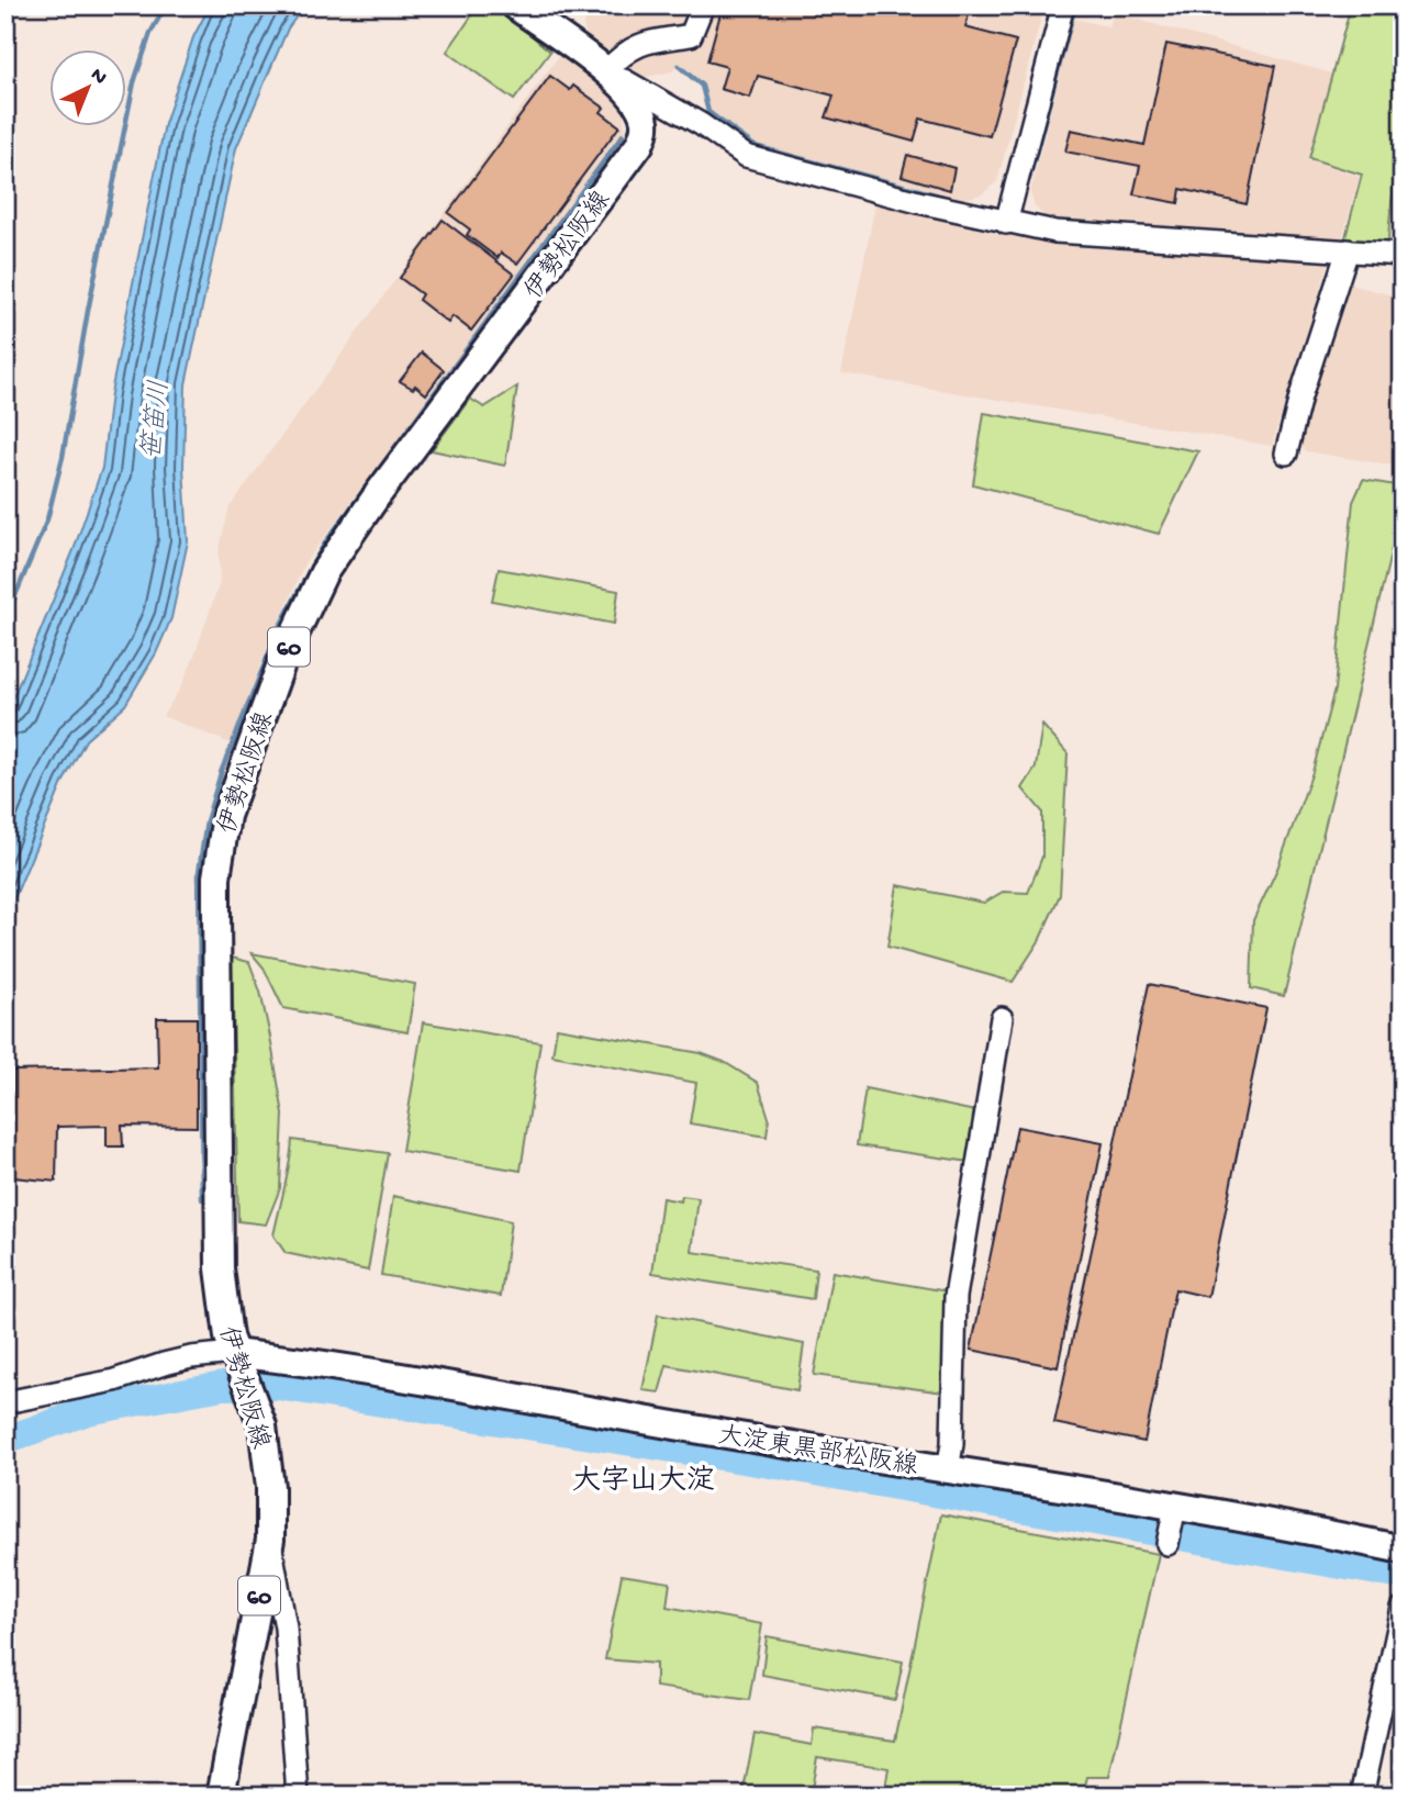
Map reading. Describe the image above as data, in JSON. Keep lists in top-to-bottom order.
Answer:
{
  "streets": {
    "main road": ["伊勢松阪線", "60", "大淀東黒部松阪線"]
  },
  "crossings": [
    ["伊勢松阪線", "大淀東黒部松阪線"]
  ],
  "districts": ["大字山大淀"],
  "water": ["笹笛川"],
  "north": "top right"
}
